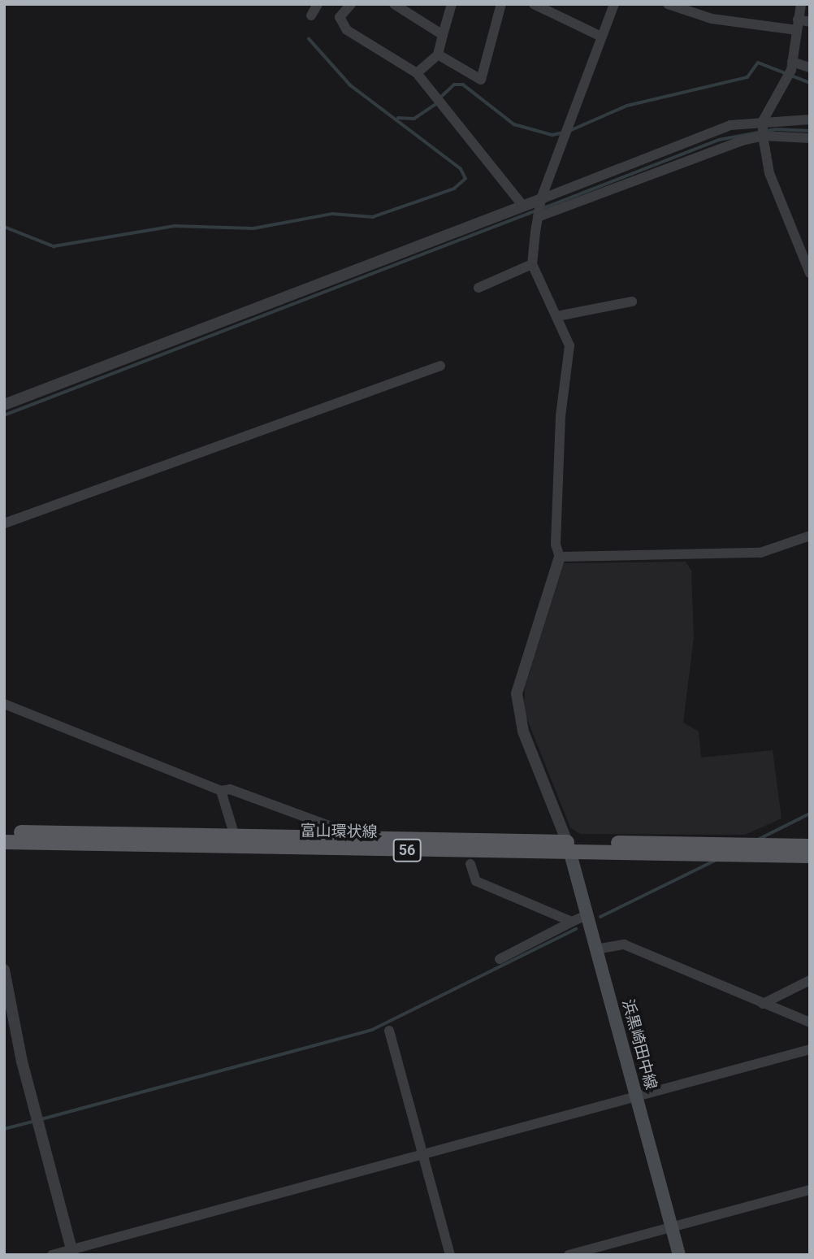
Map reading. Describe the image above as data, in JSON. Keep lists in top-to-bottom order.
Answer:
{
  "streets": {
    "main road": ["富山環状線", "56", "浜黒崎田中線"]
  },
  "crossings": [
    ["富山環状線", "浜黒崎田中線"]
  ]
}
